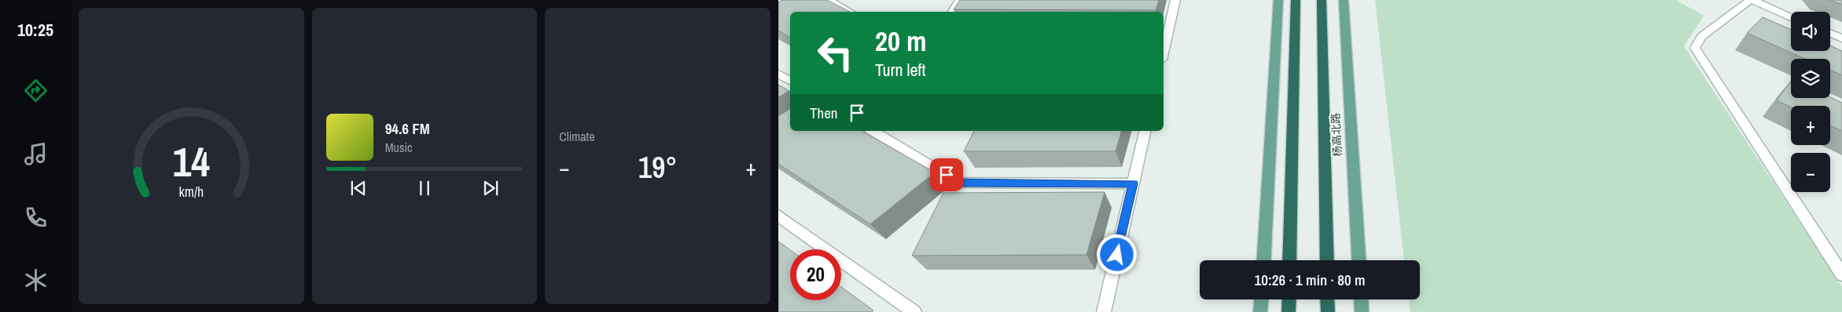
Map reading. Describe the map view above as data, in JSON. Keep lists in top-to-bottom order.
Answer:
{
  "streets": {
    "highway": ["杨高北路"]
  },
  "page": {
    "tabs": "10:25",
    "tile": "Climate",
    "map_buttons": ["+", "−"],
    "turn": ["20 m", "Turn left"],
    "then": "Then",
    "song": ["94.6 FM", "Music"],
    "heat": ["−", "19°", "+"],
    "limit": "20",
    "trip": "10:26 · 1 min · 80 m",
    "gauge": ["14", "km/h"]
  }
}
